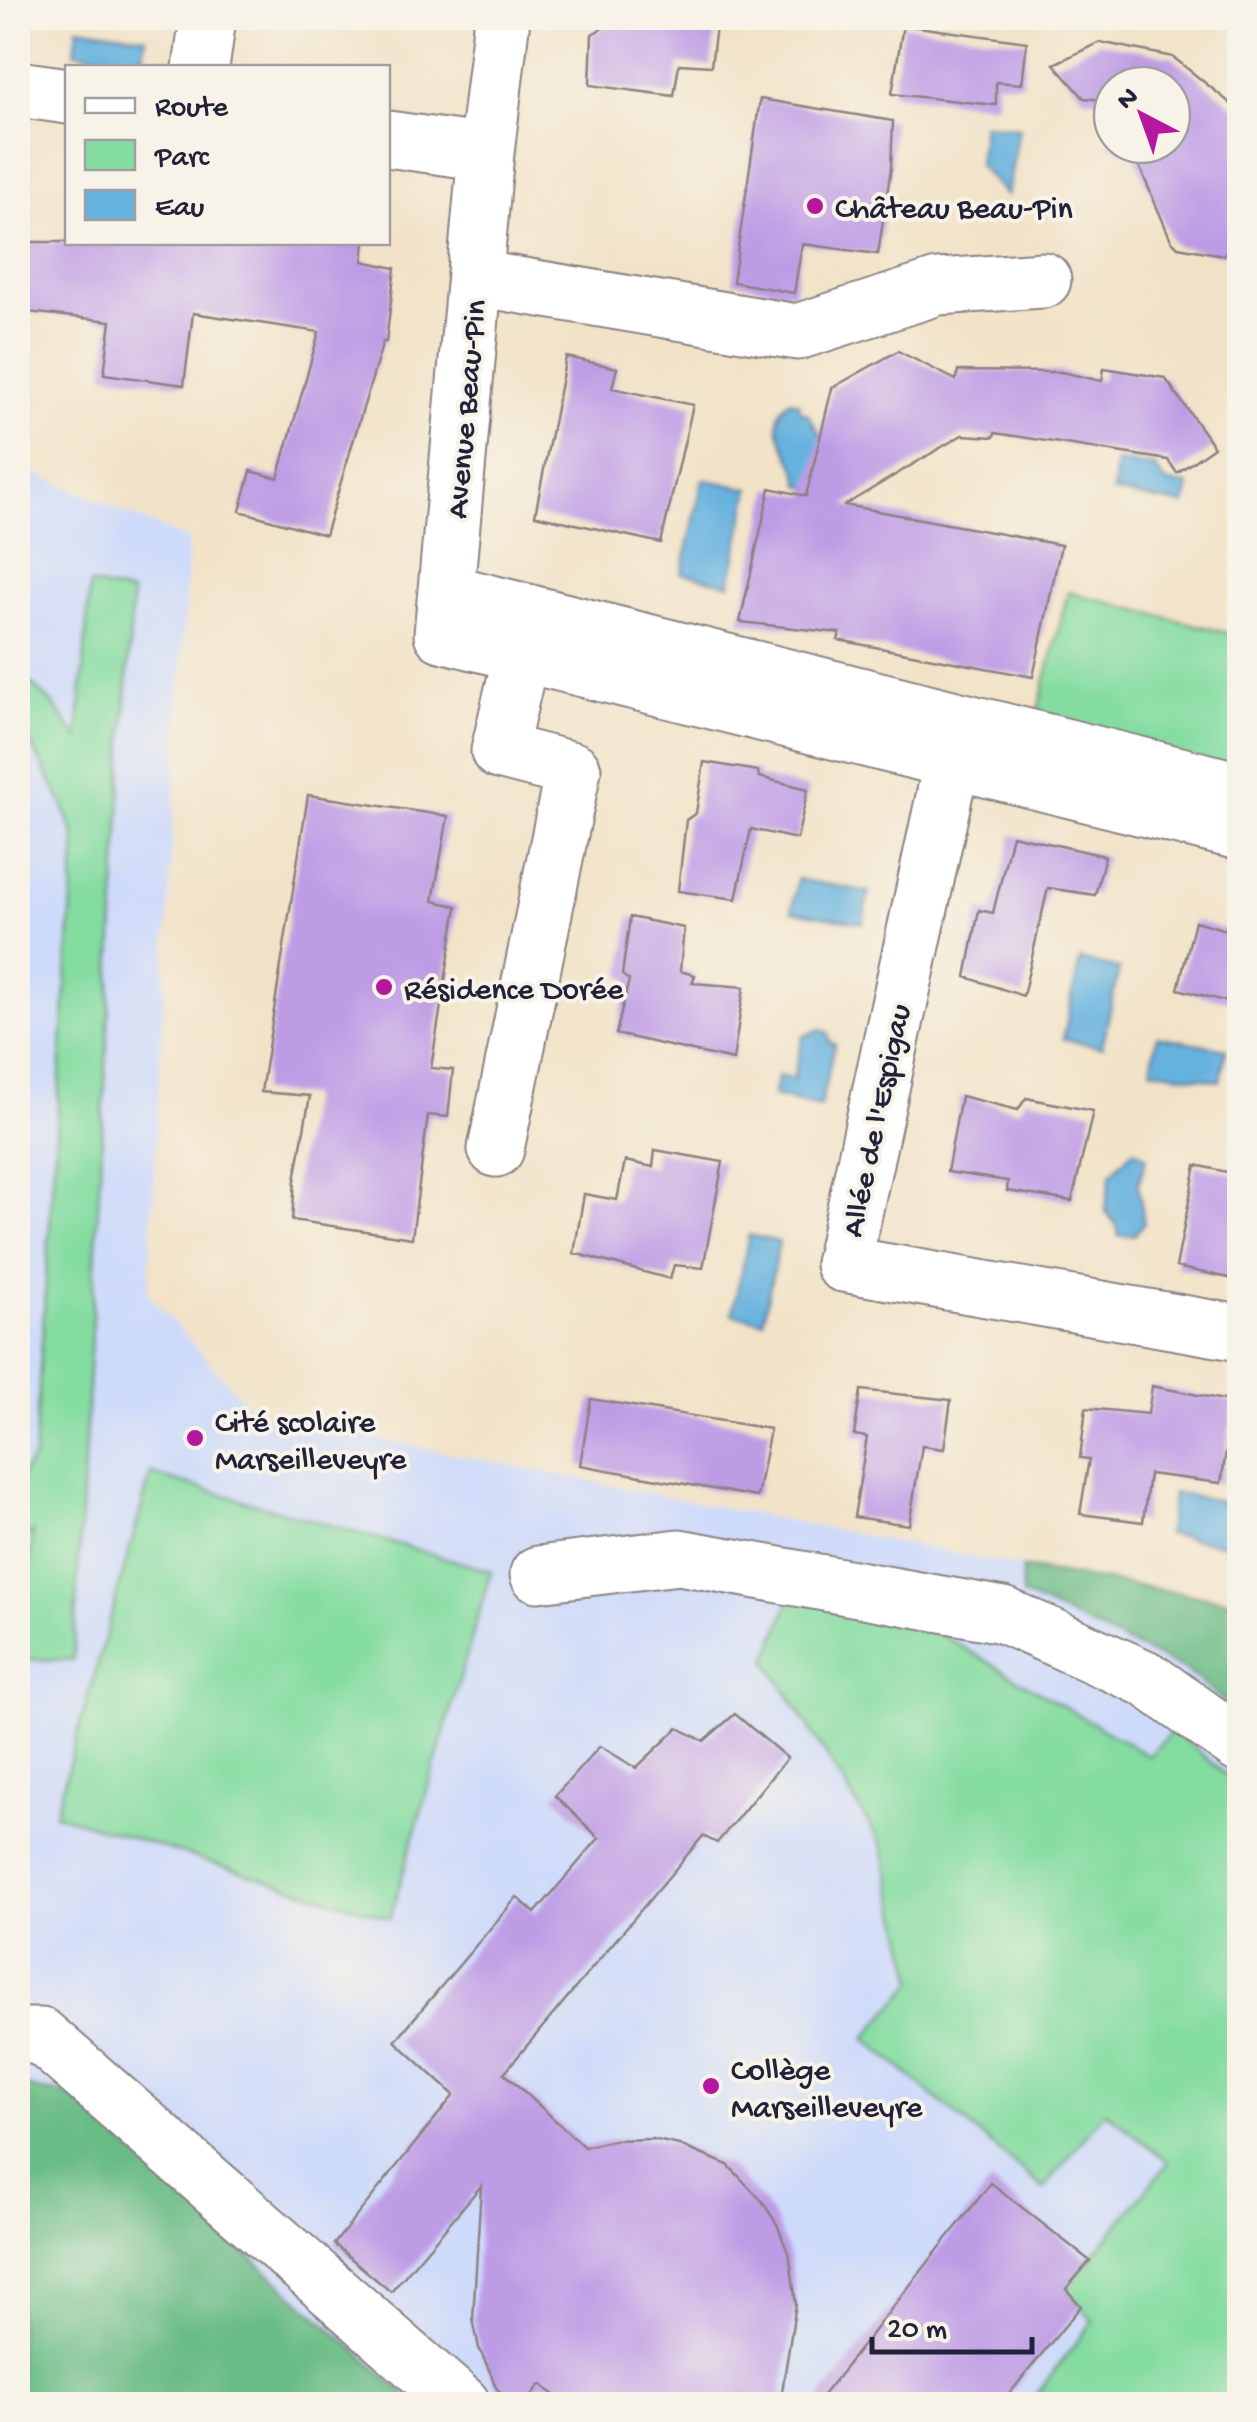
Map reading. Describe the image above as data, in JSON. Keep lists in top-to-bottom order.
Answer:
{
  "streets": {
    "street": ["Avenue Beau-Pin", "Allée de l'Espigau"]
  },
  "places": [
    "Château Beau-Pin",
    "Résidence Dorée",
    "Cité scolaire Marseilleveyre",
    "Collège Marseilleveyre"
  ],
  "legend": ["Route", "Parc", "Eau"],
  "scale_bar": "20 m",
  "north": "top left"
}
